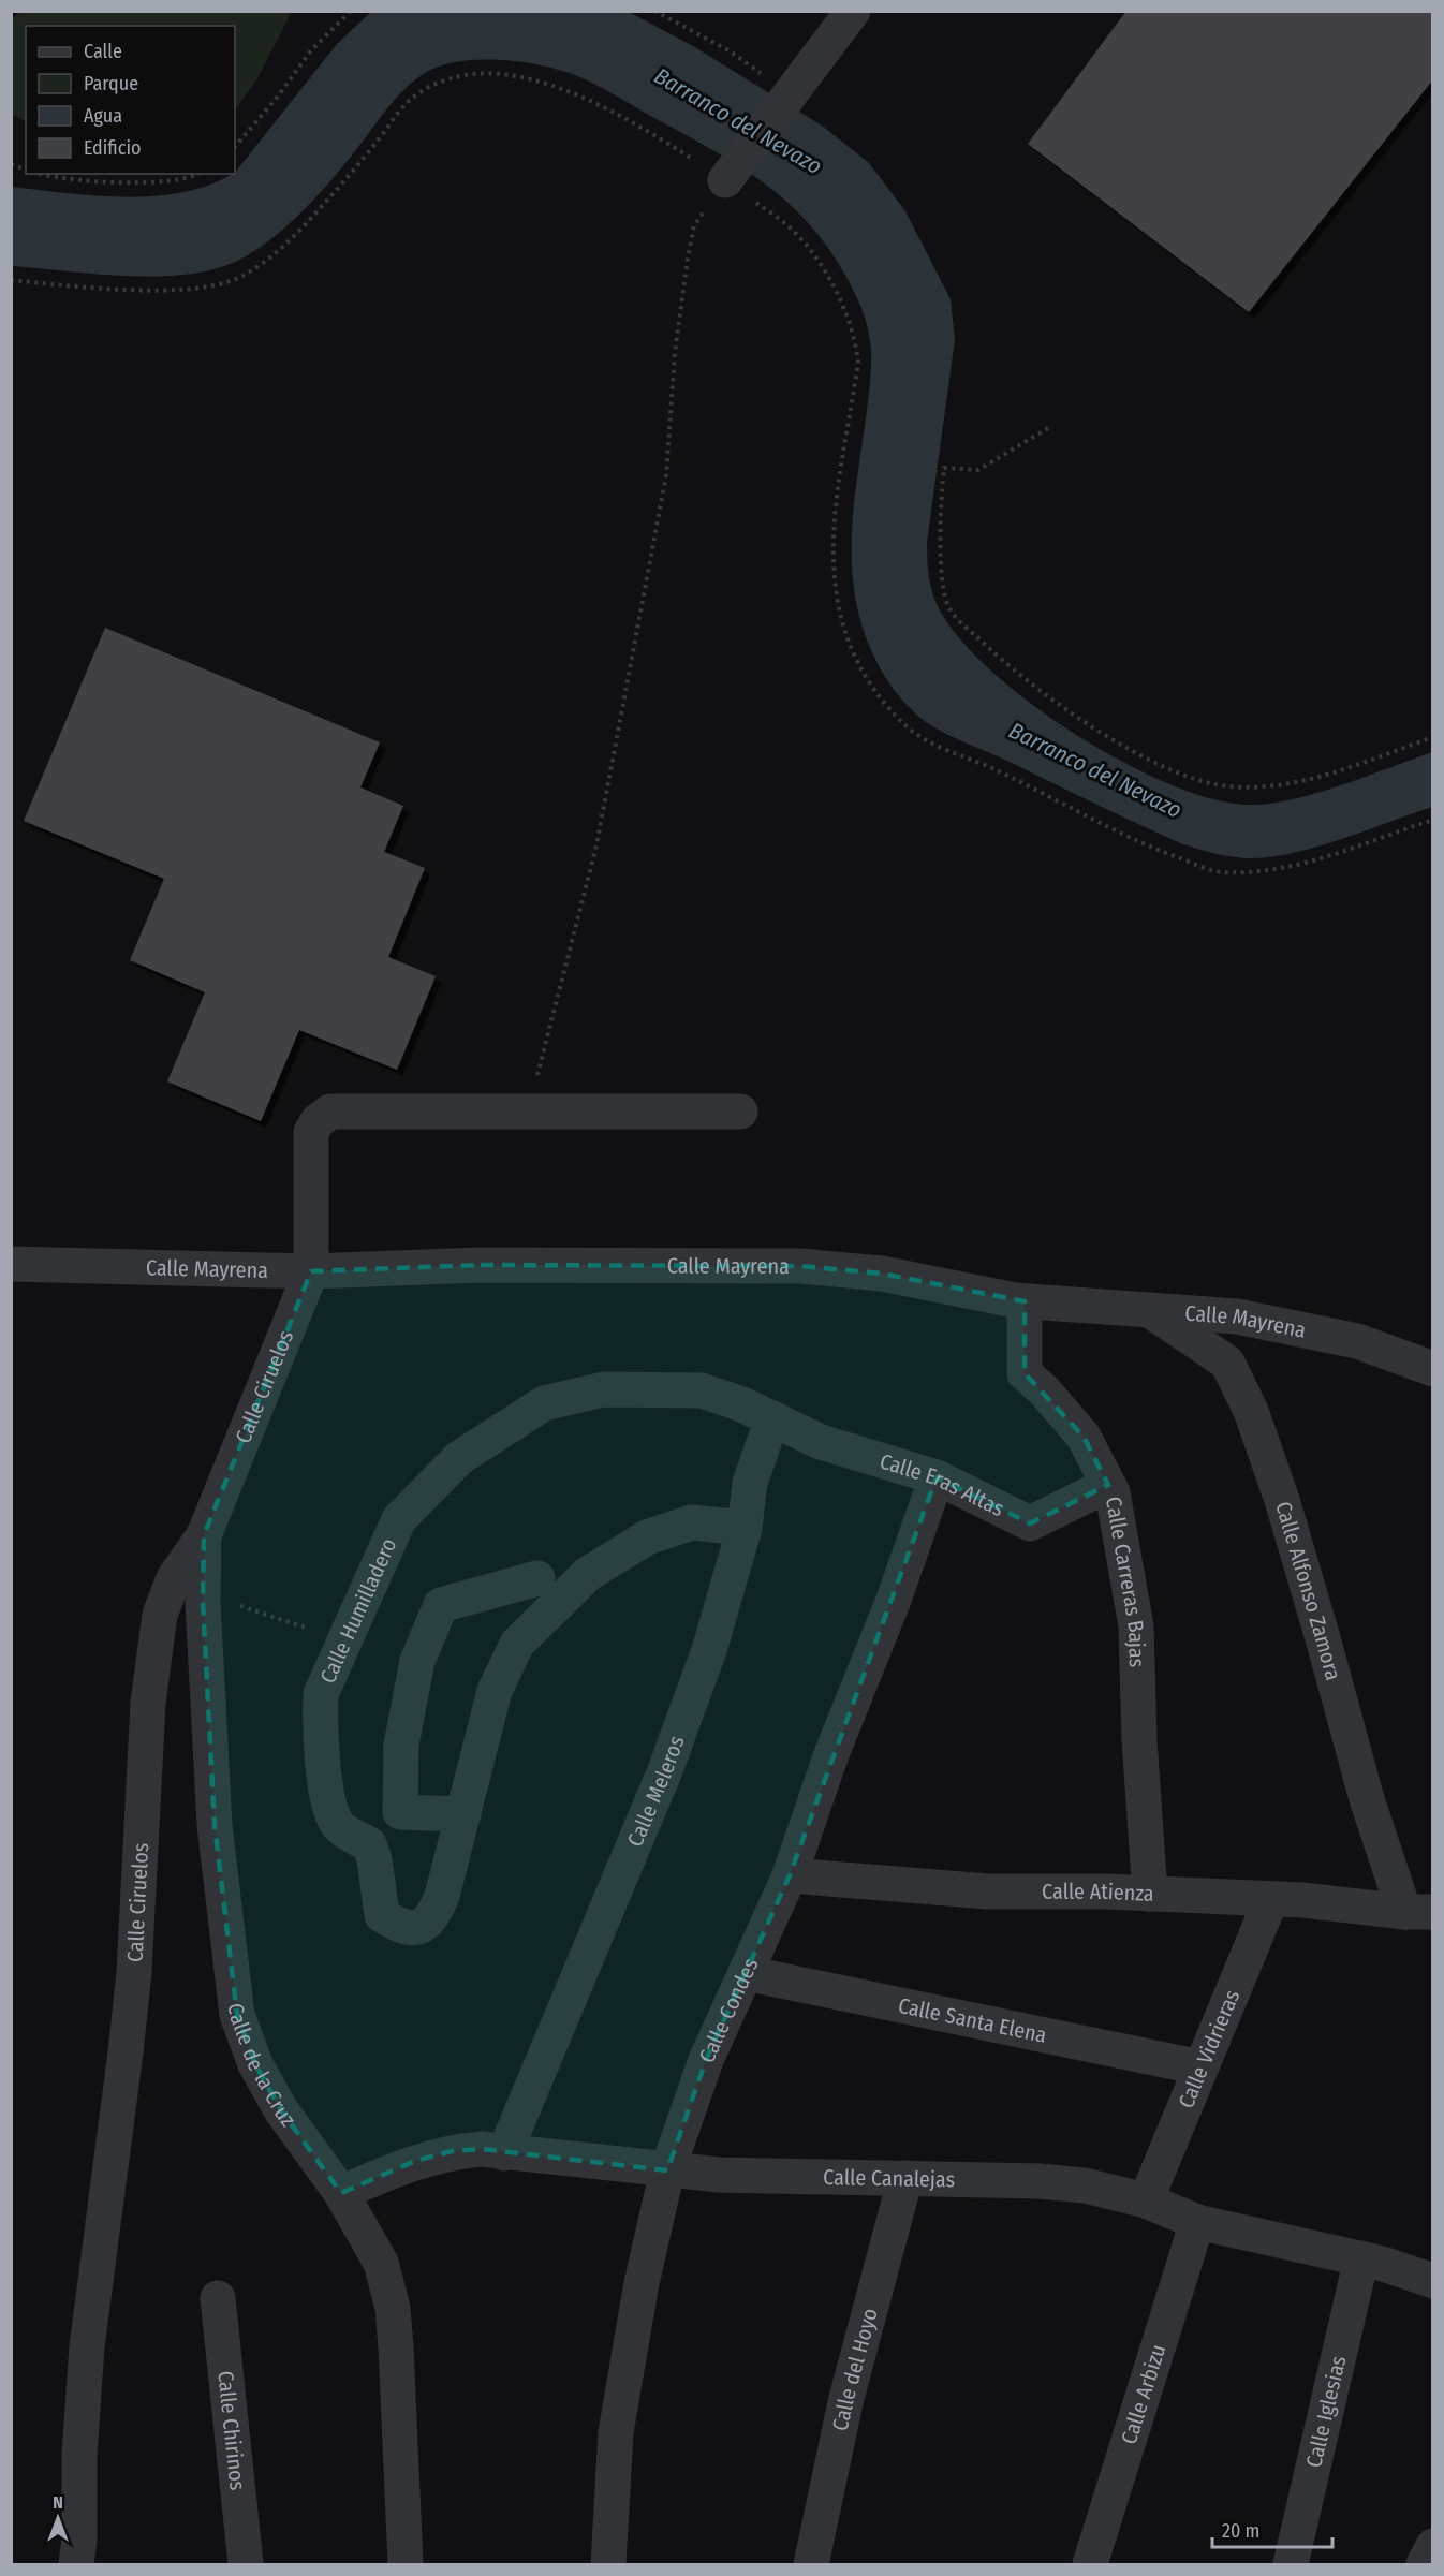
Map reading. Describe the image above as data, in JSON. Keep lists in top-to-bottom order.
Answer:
{
  "streets": {
    "street": [
      "Calle Mayrena",
      "Calle Ciruelos",
      "Calle Eras Altas",
      "Calle Carreras Bajas",
      "Calle Alfonso Zamora",
      "Calle Humilladero",
      "Calle Meleros",
      "Calle Atienza",
      "Calle Condes",
      "Calle Santa Elena",
      "Calle Vidrieras",
      "Calle de la Cruz",
      "Calle Canalejas",
      "Calle del Hoyo",
      "Calle Arbizu",
      "Calle Iglesias",
      "Calle Chirinos"
    ]
  },
  "crossings": [
    ["Calle Mayrena", "Calle Ciruelos"],
    ["Calle Mayrena", "Calle Carreras Bajas"],
    ["Calle Mayrena", "Calle Alfonso Zamora"],
    ["Calle Ciruelos", "Calle de la Cruz"],
    ["Calle Eras Altas", "Calle Carreras Bajas"],
    ["Calle Eras Altas", "Calle Humilladero"],
    ["Calle Eras Altas", "Calle Meleros"],
    ["Calle Eras Altas", "Calle Condes"],
    ["Calle Carreras Bajas", "Calle Atienza"],
    ["Calle Alfonso Zamora", "Calle Atienza"],
    ["Calle Humilladero", "Calle Meleros"],
    ["Calle Meleros", "Calle Canalejas"],
    ["Calle Atienza", "Calle Condes"],
    ["Calle Atienza", "Calle Vidrieras"],
    ["Calle Condes", "Calle Santa Elena"],
    ["Calle Condes", "Calle Canalejas"],
    ["Calle Santa Elena", "Calle Vidrieras"],
    ["Calle Vidrieras", "Calle Canalejas"],
    ["Calle de la Cruz", "Calle Canalejas"],
    ["Calle Canalejas", "Calle del Hoyo"],
    ["Calle Canalejas", "Calle Arbizu"],
    ["Calle Canalejas", "Calle Iglesias"]
  ],
  "water": ["Barranco del Nevazo"],
  "legend": [
    "Calle",
    "Parque",
    "Agua",
    "Edificio"
  ],
  "scale_bar": "20 m",
  "north": "top"
}
